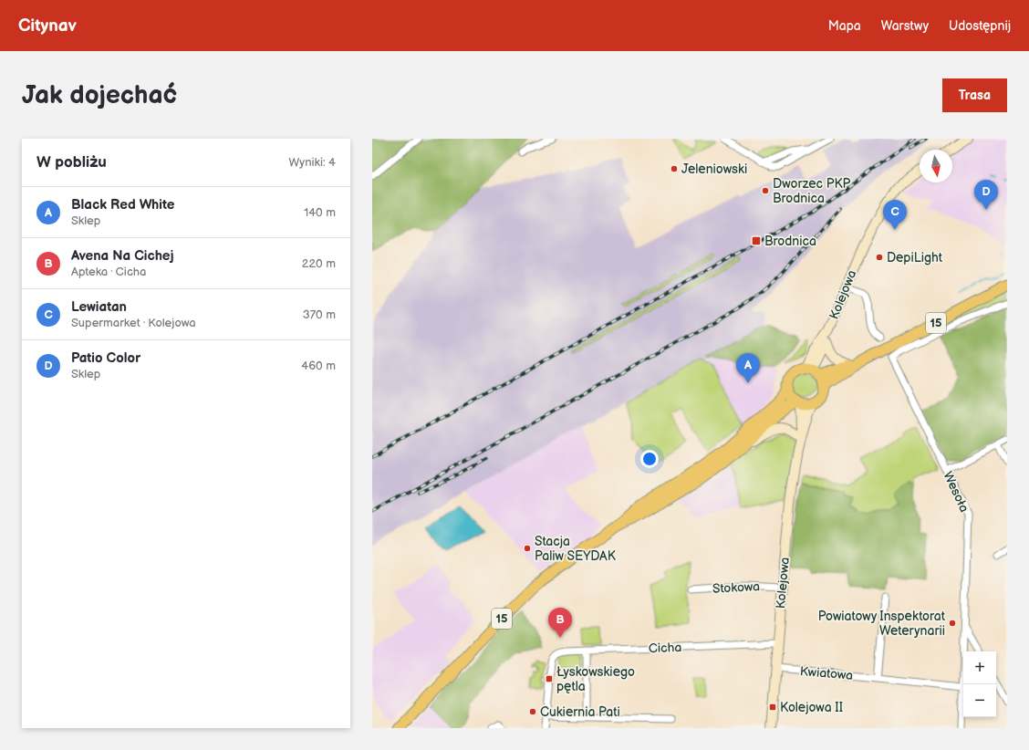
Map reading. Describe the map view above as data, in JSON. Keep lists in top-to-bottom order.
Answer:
{
  "streets": {
    "main road": ["15"],
    "street": [
      "Kolejowa",
      "Wesoła",
      "Stokowa",
      "Cicha",
      "Kwiatowa"
    ]
  },
  "crossings": [
    ["Kolejowa", "15"],
    ["Kolejowa", "Stokowa"],
    ["Kolejowa", "Cicha"],
    ["Kolejowa", "Kwiatowa"],
    ["Wesoła", "Kwiatowa"]
  ],
  "places": {
    "other": [
      "Jeleniowski",
      "Dworzec PKP Brodnica",
      "DepiLight",
      "Stacja Paliw SEYDAK",
      "Powiatowy Inspektorat Weterynarii",
      "Cukiernia Pati"
    ],
    "transit": ["Brodnica", "Łyskowskiego pętla", "Kolejowa II"]
  },
  "north": "bottom",
  "page": {
    "header": "Citynav",
    "nav": ["Mapa", "Warstwy", "Udostępnij"],
    "buttons": "Trasa",
    "title": "Jak dojechać",
    "heading": ["W pobliżu", "Wyniki: 4"],
    "pins": [
      "D",
      "C",
      "A",
      "B"
    ],
    "list": [
      {
        "mark": "A",
        "name": "Black Red White",
        "note": "Sklep",
        "value": "140 m"
      },
      {
        "mark": "B",
        "name": "Avena Na Cichej",
        "note": "Apteka · Cicha",
        "value": "220 m"
      },
      {
        "mark": "C",
        "name": "Lewiatan",
        "note": "Supermarket · Kolejowa",
        "value": "370 m"
      },
      {
        "mark": "D",
        "name": "Patio Color",
        "note": "Sklep",
        "value": "460 m"
      }
    ],
    "map_buttons": ["+", "−"]
  }
}
